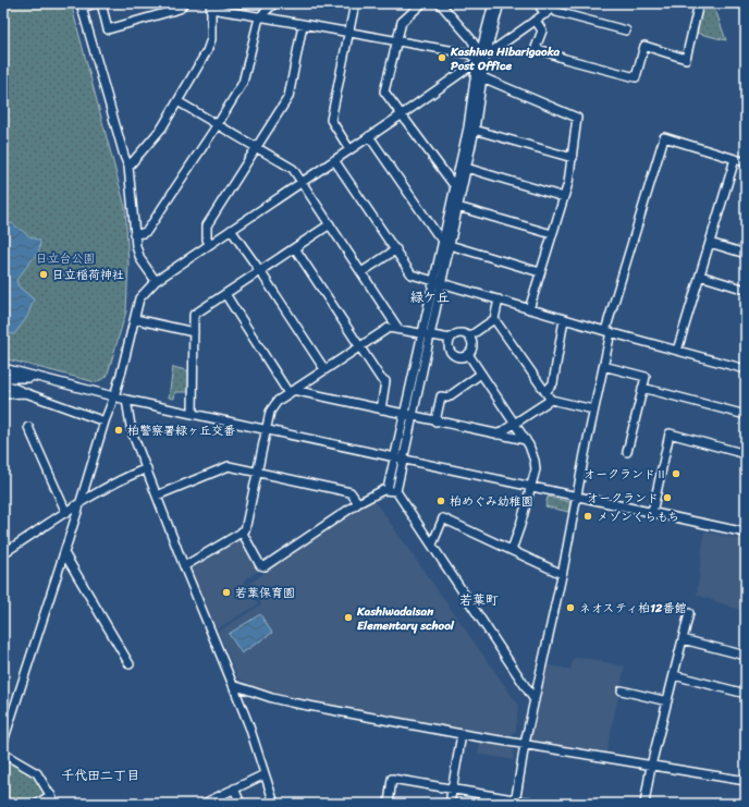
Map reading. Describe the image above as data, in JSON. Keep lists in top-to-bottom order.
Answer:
{
  "districts": ["緑ケ丘", "若葉町", "千代田二丁目"],
  "parks": ["日立台公園"],
  "places": [
    "Kashiwa Hibarigaoka Post Office",
    "日立稲荷神社",
    "柏警察署緑ヶ丘交番",
    "オークランドⅡ",
    "オークランド",
    "柏めぐみ幼稚園",
    "メゾンくらもち",
    "若葉保育園",
    "ネオスティ柏12番館",
    "Kashiwadaisan Elementary school"
  ]
}
